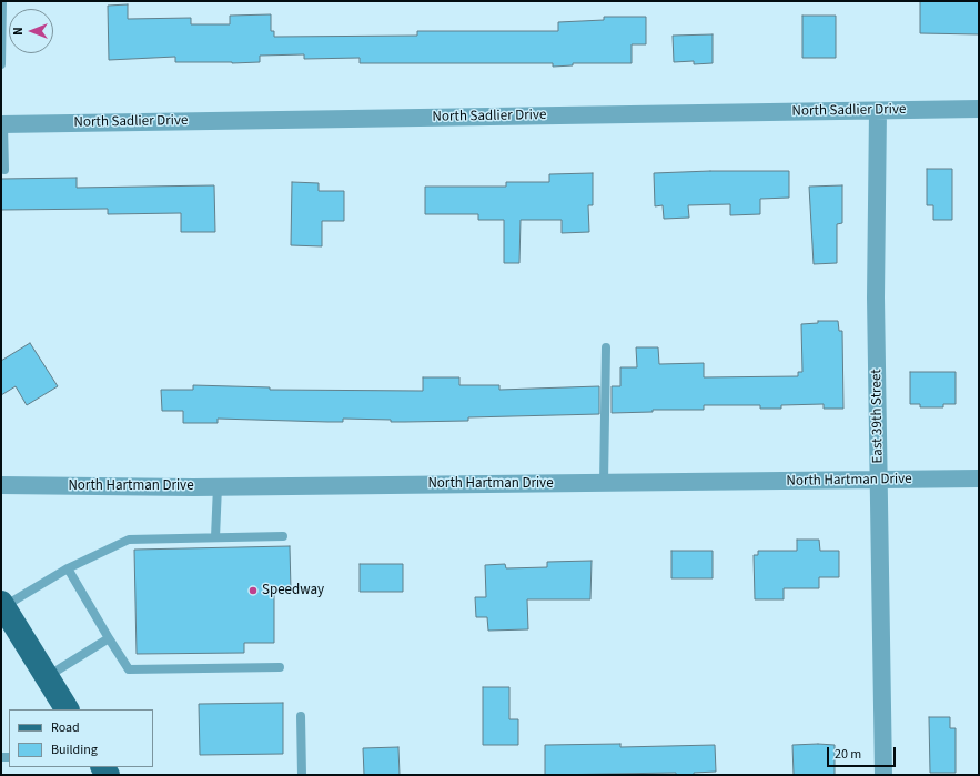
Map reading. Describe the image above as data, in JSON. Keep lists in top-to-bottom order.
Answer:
{
  "streets": {
    "street": ["North Sadlier Drive", "East 39th Street", "North Hartman Drive"]
  },
  "crossings": [
    ["North Sadlier Drive", "East 39th Street"],
    ["East 39th Street", "North Hartman Drive"]
  ],
  "places": ["Speedway"],
  "legend": ["Road", "Building"],
  "scale_bar": "20 m",
  "north": "left"
}
